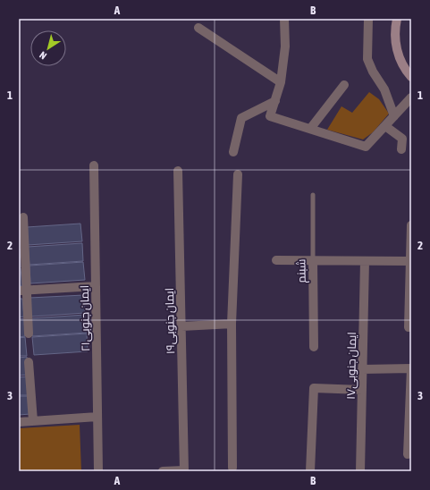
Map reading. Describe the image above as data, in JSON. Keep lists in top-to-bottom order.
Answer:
{
  "streets": {
    "street": [
      "شبنم",
      "ایمان جنوبی۲۱",
      "ایمان جنوبی۱۹",
      "ایمان جنوبی۱۷"
    ]
  },
  "north": "bottom left",
  "grid": {
    "columns": ["A", "B"],
    "rows": ["1", "2", "3"]
  }
}
